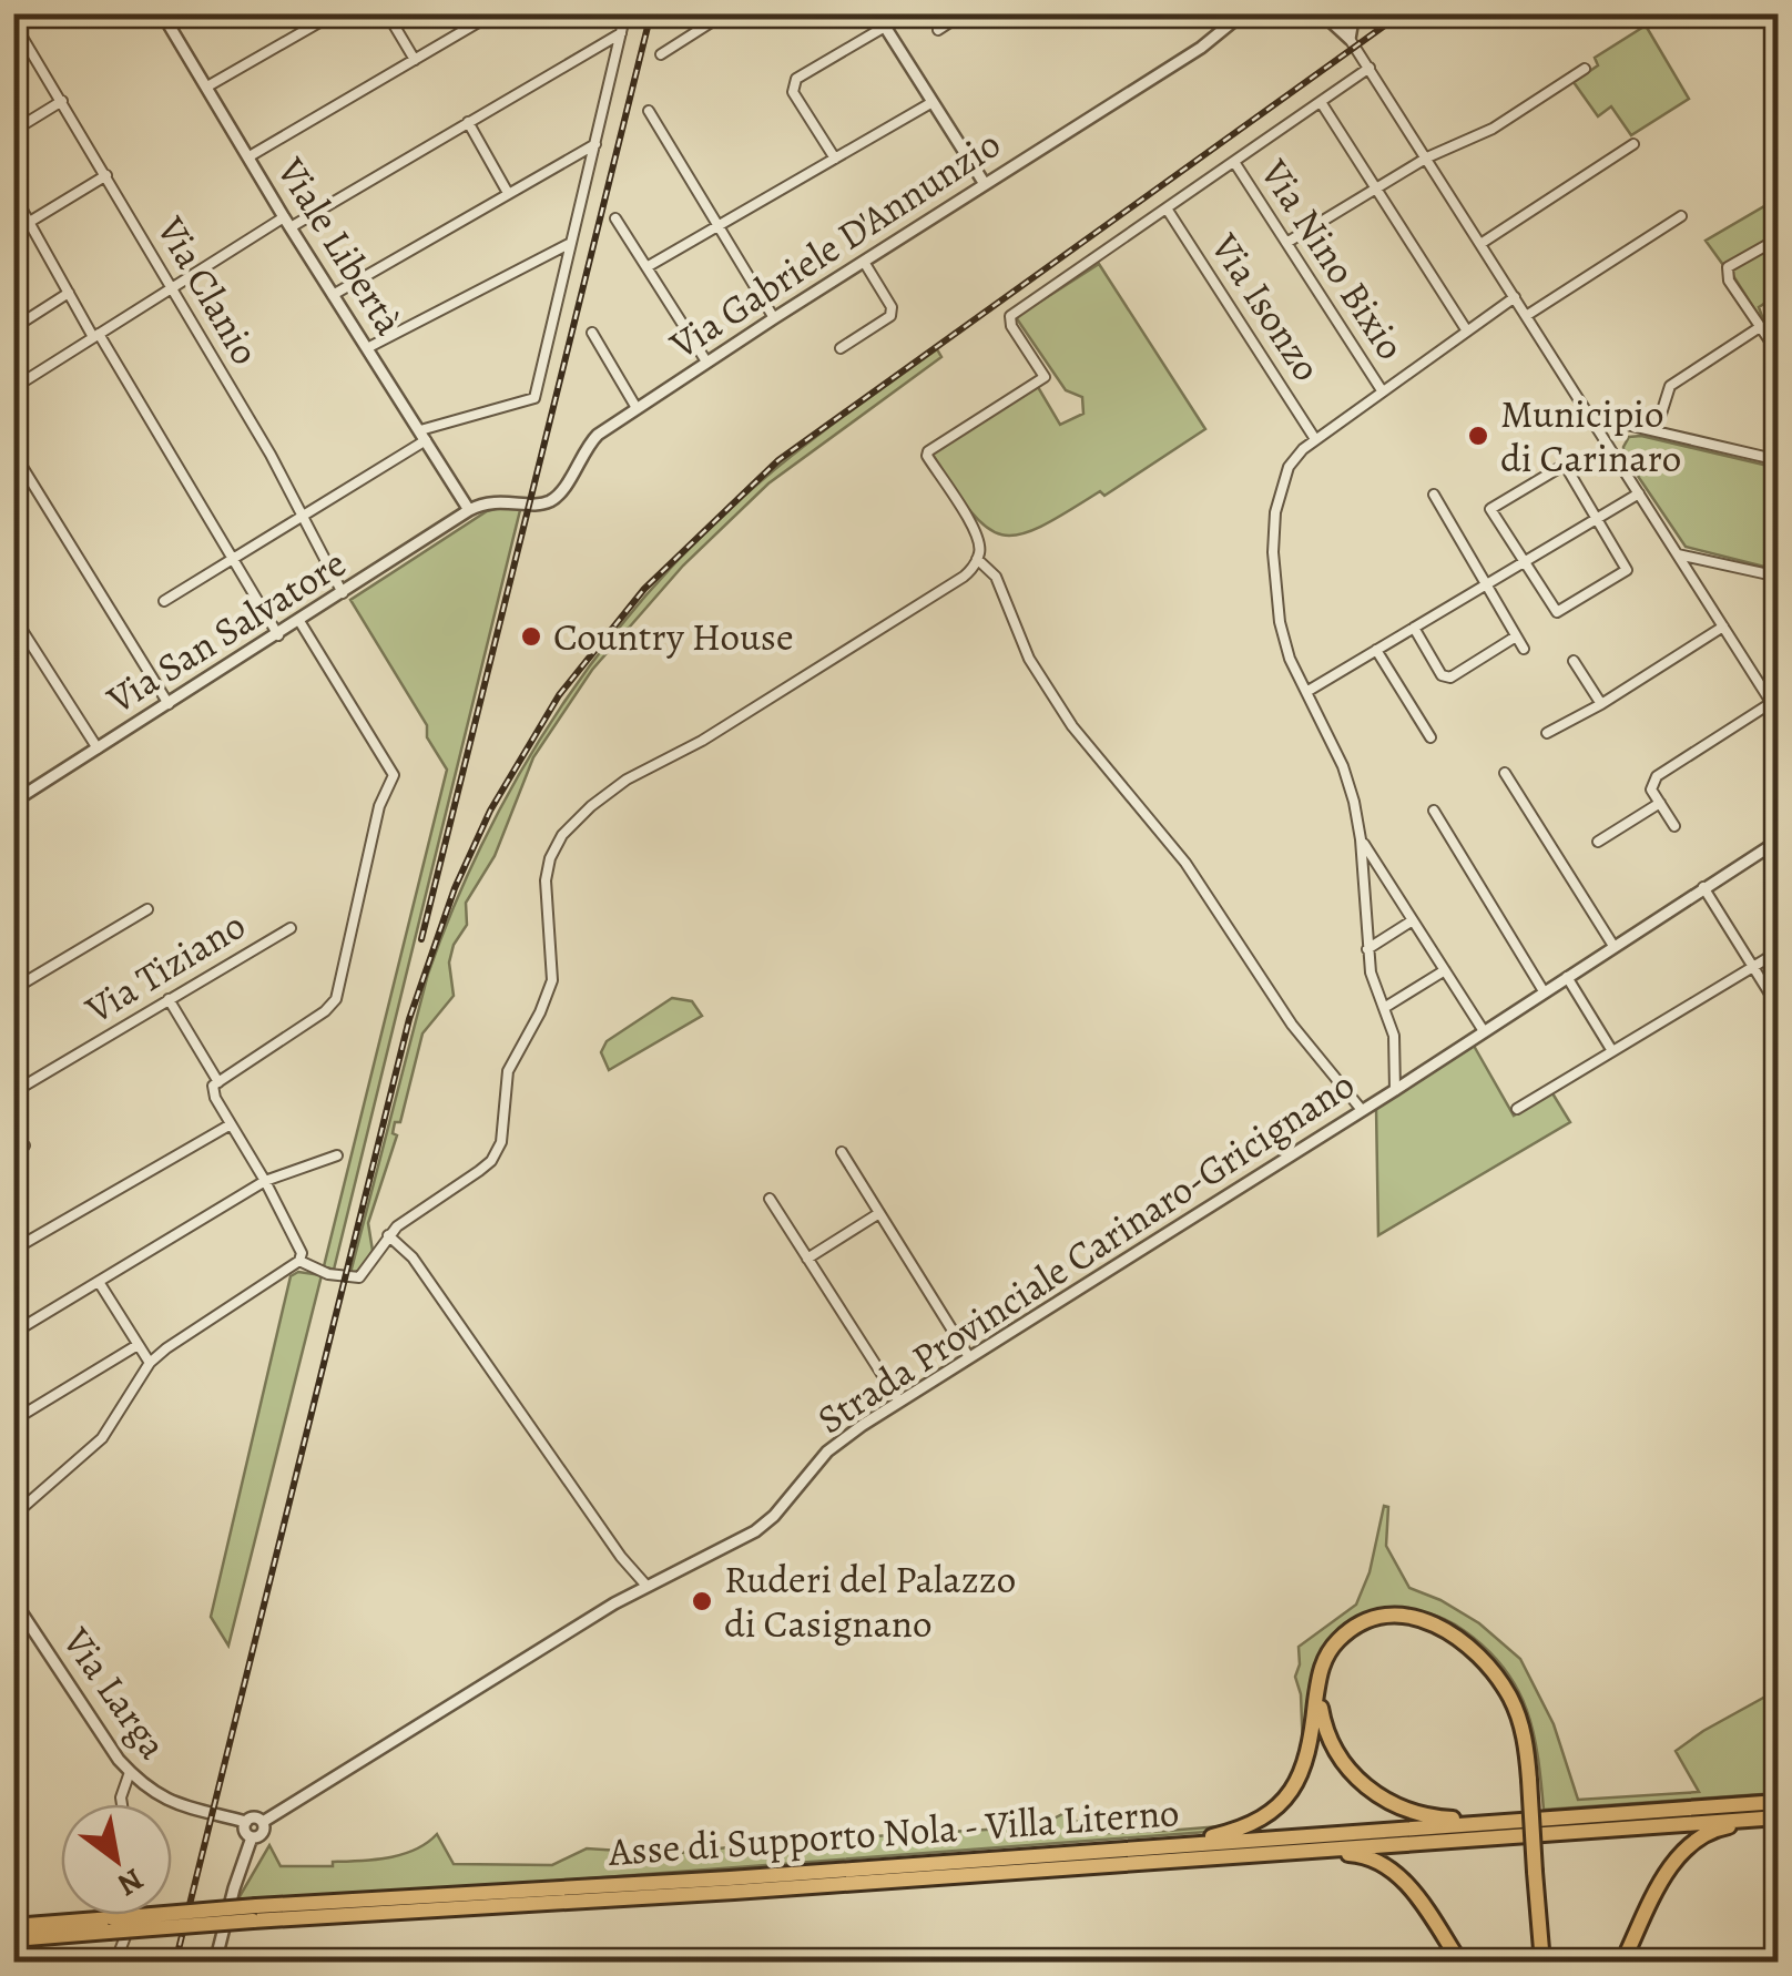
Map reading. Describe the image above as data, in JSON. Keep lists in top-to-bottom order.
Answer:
{
  "streets": {
    "highway": ["Asse di Supporto Nola - Villa Literno"],
    "street": [
      "Via Gabriele D'Annunzio",
      "Viale Libertà",
      "Via Nino Bixio",
      "Via Clanio",
      "Via Isonzo",
      "Via San Salvatore",
      "Via Tiziano",
      "Strada Provinciale Carinaro-Gricignano",
      "Via Larga"
    ]
  },
  "crossings": [
    ["Via Gabriele D'Annunzio", "Viale Libertà"],
    ["Via Gabriele D'Annunzio", "Via San Salvatore"],
    ["Viale Libertà", "Via San Salvatore"],
    ["Via Clanio", "Via San Salvatore"],
    ["Strada Provinciale Carinaro-Gricignano", "Via Larga"]
  ],
  "places": ["Municipio di Carinaro", "Country House", "Ruderi del Palazzo di Casignano"],
  "north": "bottom right"
}
